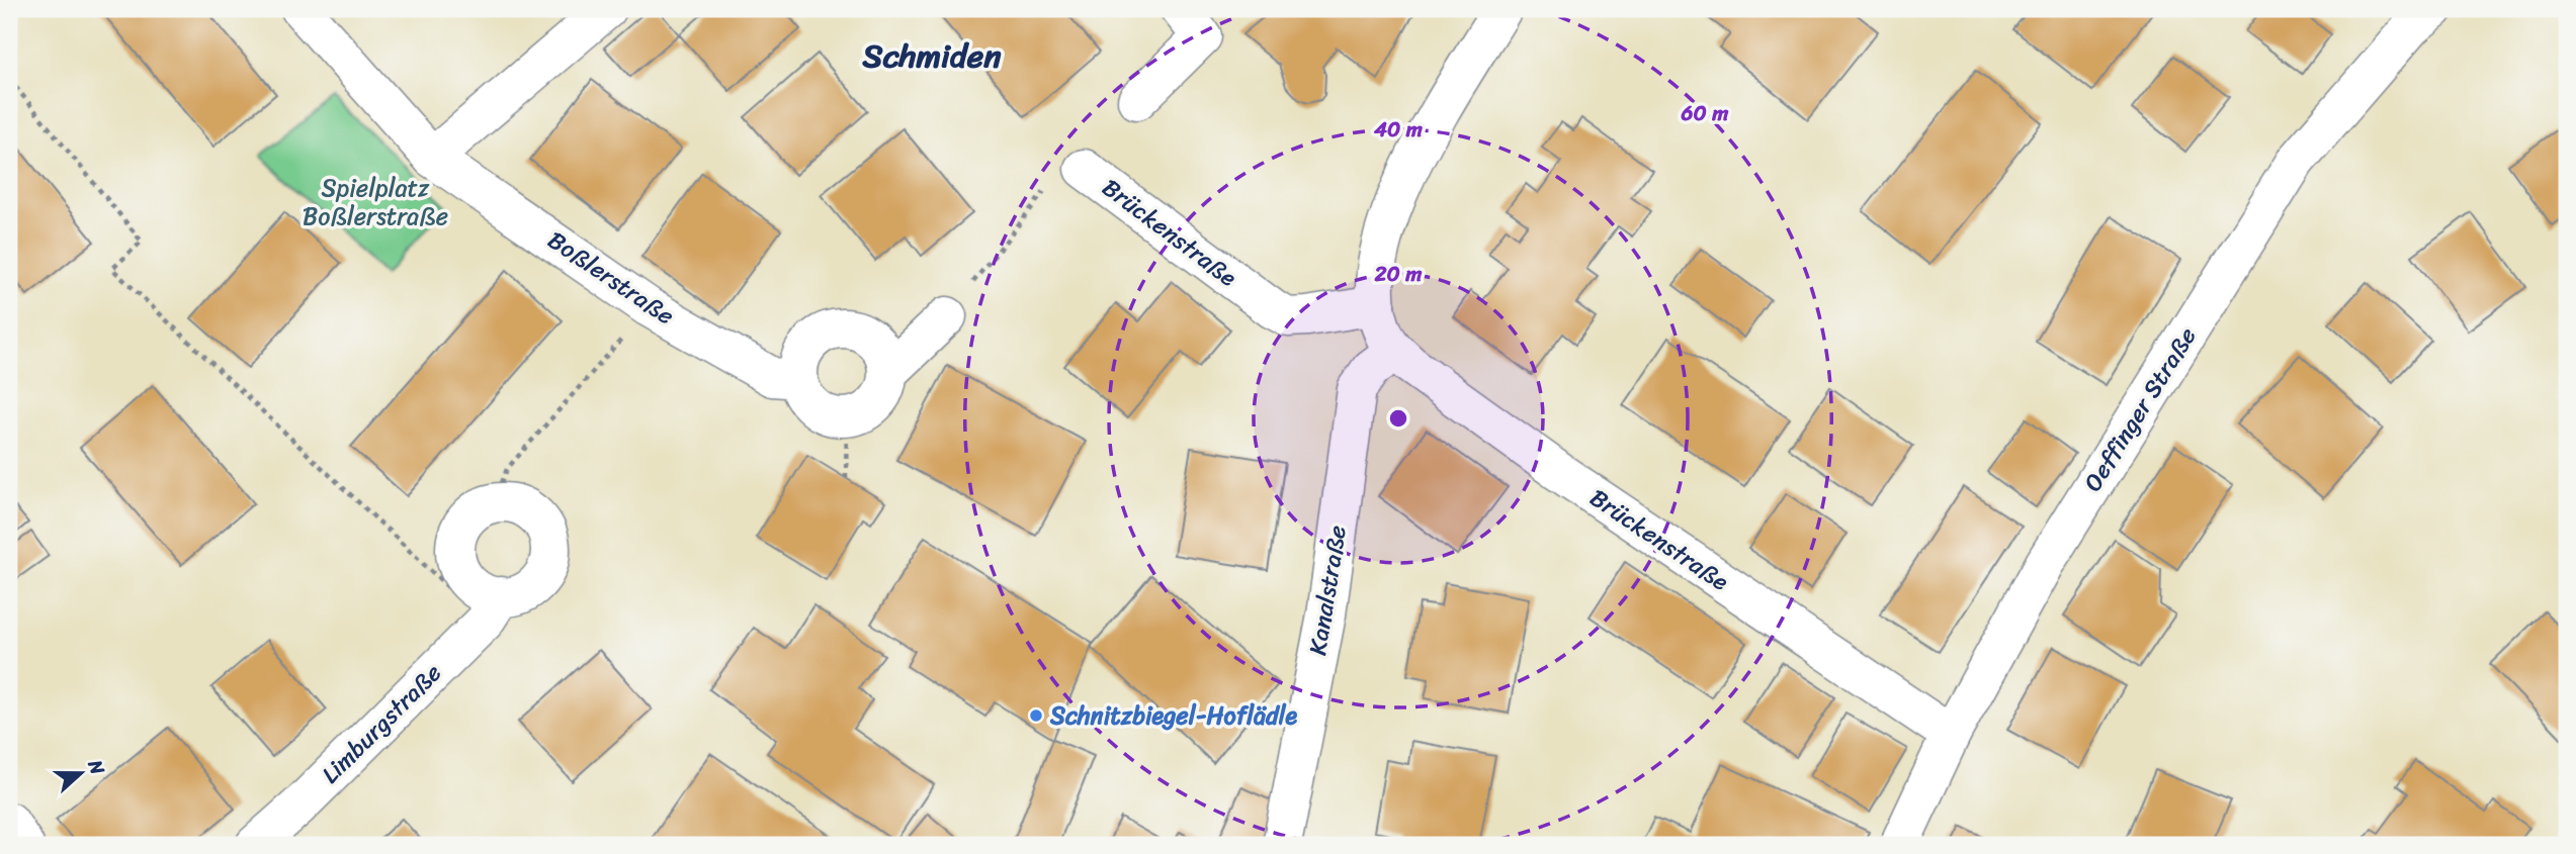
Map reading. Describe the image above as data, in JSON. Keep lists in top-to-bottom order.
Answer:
{
  "streets": {
    "street": [
      "Brückenstraße",
      "Boßlerstraße",
      "Oeffinger Straße",
      "Kanalstraße",
      "Limburgstraße"
    ]
  },
  "crossings": [
    ["Brückenstraße", "Oeffinger Straße"],
    ["Brückenstraße", "Kanalstraße"]
  ],
  "districts": ["Schmiden"],
  "parks": ["Spielplatz Boßlerstraße"],
  "places": ["Schnitzbiegel-Hoflädle"],
  "north": "right",
  "rings": ["60 m", "40 m", "20 m"]
}
